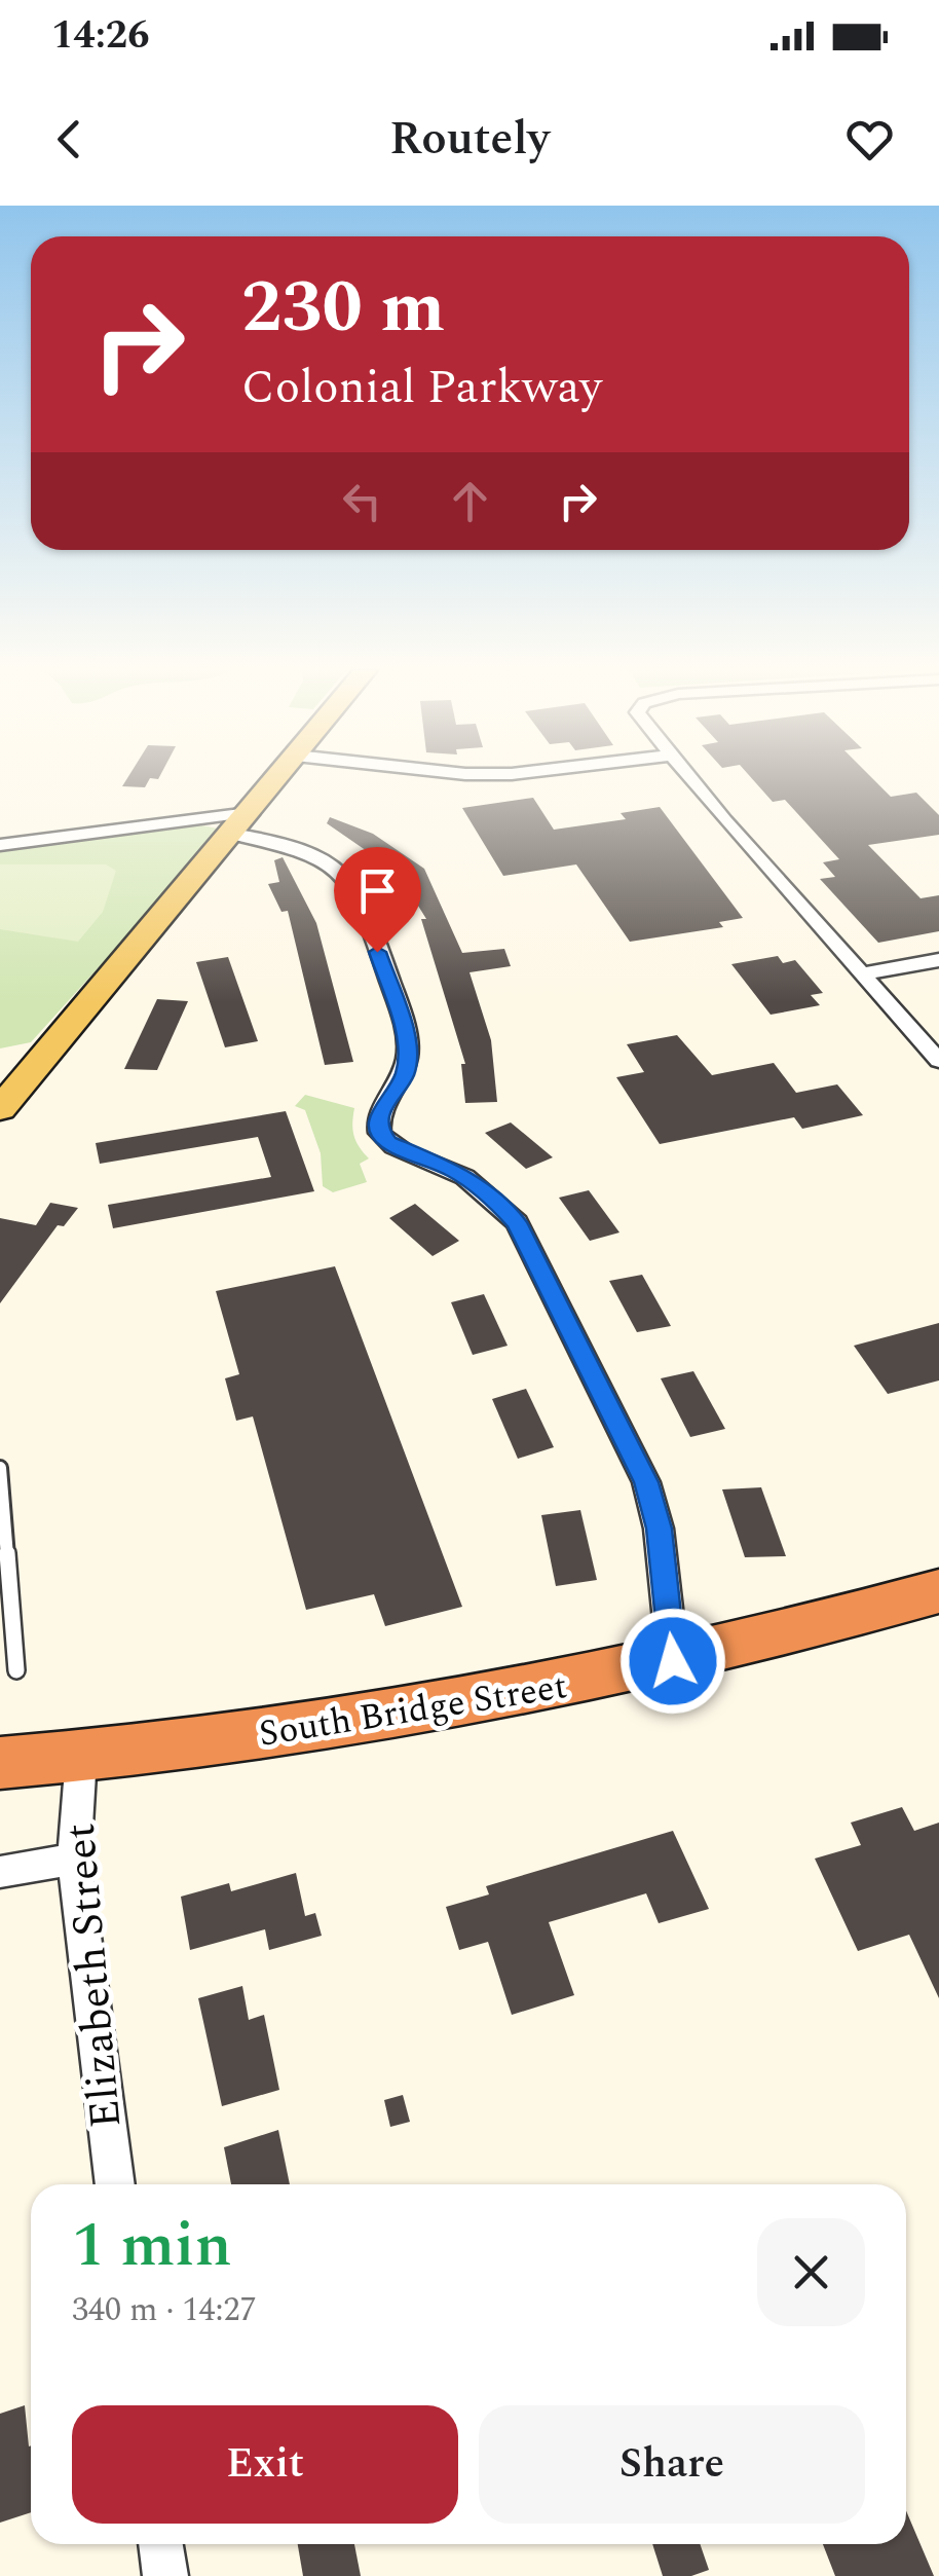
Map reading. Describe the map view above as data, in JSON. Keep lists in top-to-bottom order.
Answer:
{
  "streets": {
    "highway": ["South Bridge Street"],
    "street": ["Elizabeth Street"]
  },
  "crossings": [
    ["South Bridge Street", "Elizabeth Street"]
  ],
  "page": {
    "status": "14:26",
    "header": "Routely",
    "turn": ["230 m", "Colonial Parkway"],
    "heading": ["1 min", "340 m · 14:27"],
    "buttons": ["Exit", "Share"]
  }
}
